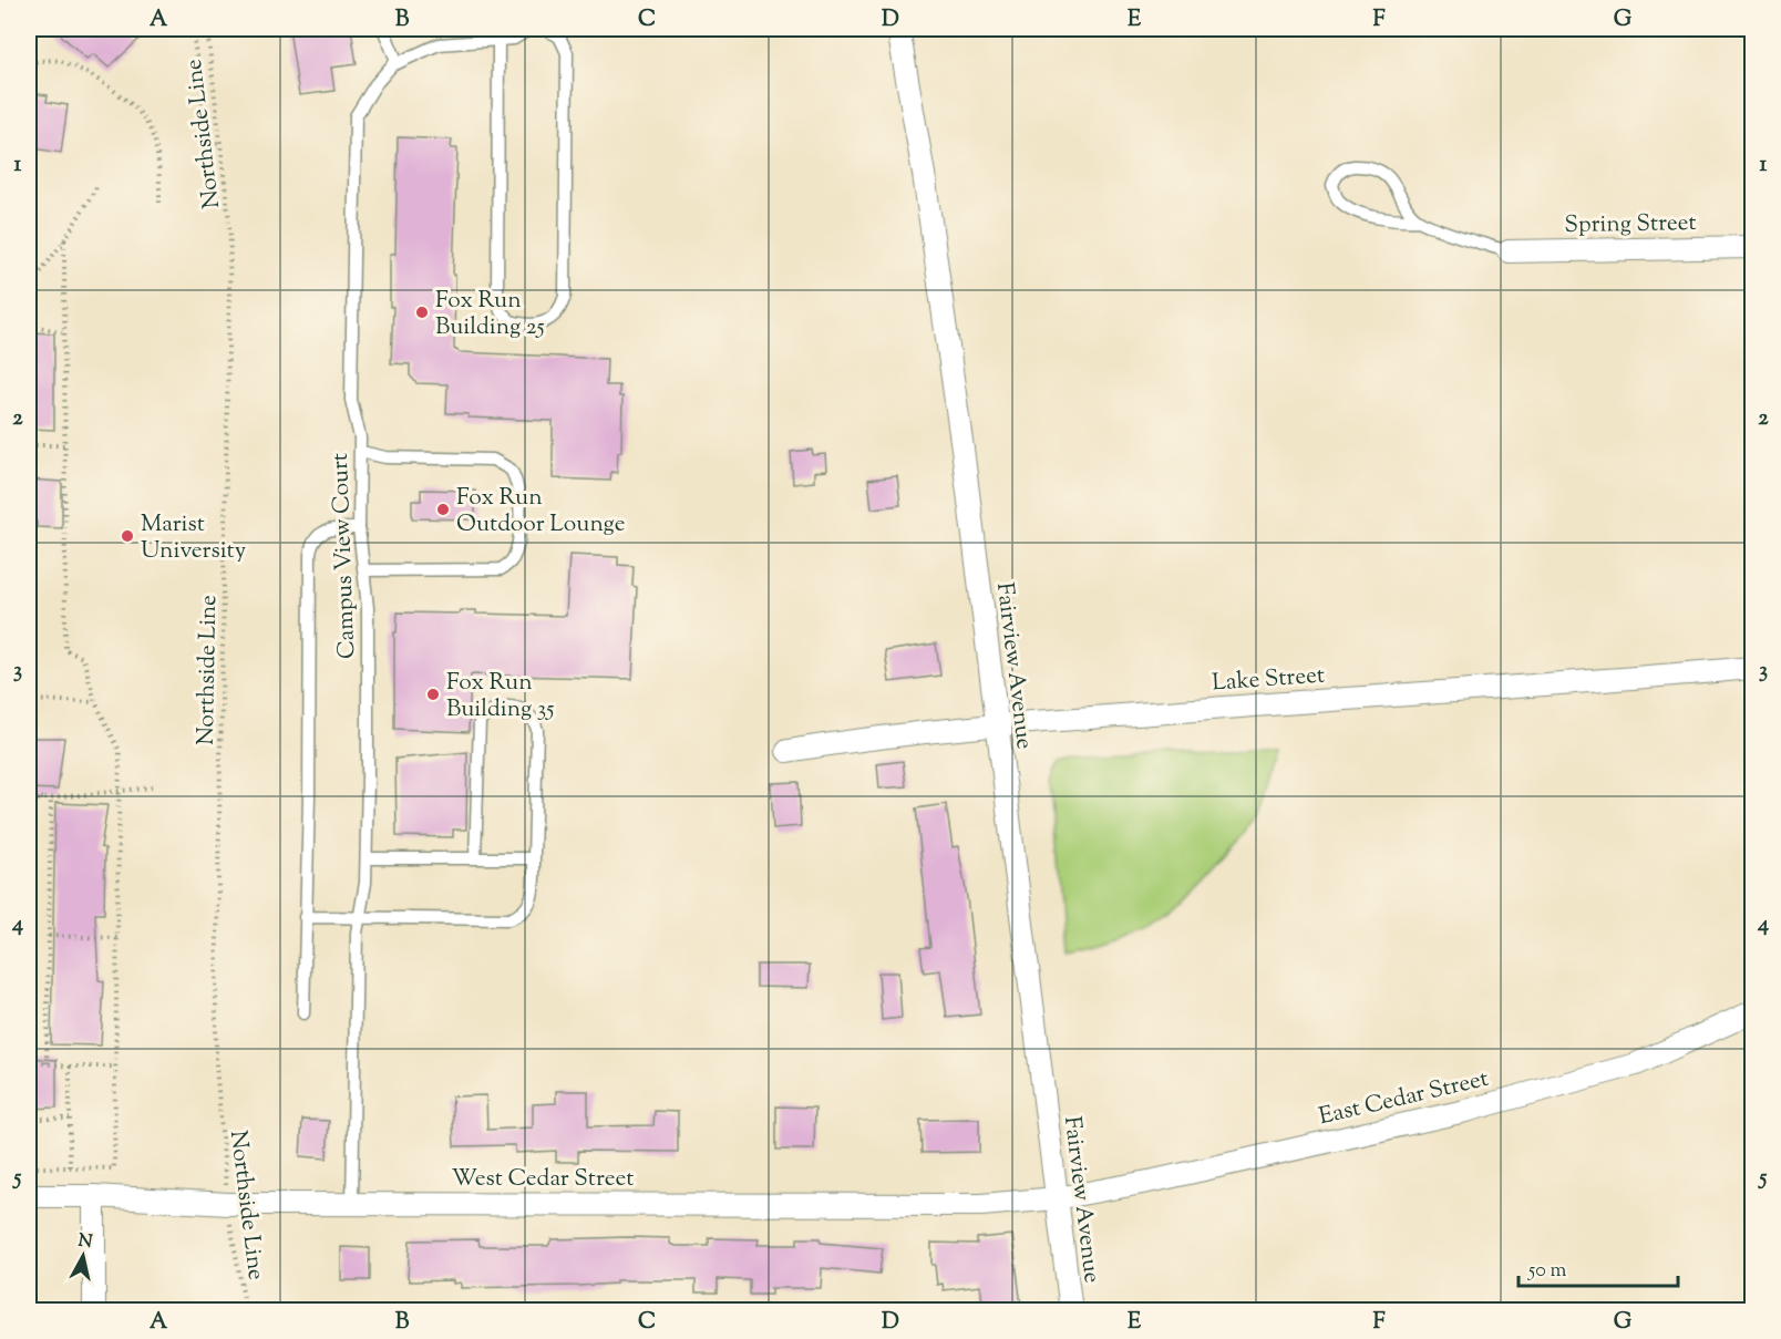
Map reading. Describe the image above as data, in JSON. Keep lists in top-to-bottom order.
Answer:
{
  "streets": {
    "street": [
      "Spring Street",
      "Fairview Avenue",
      "Lake Street",
      "East Cedar Street",
      "West Cedar Street"
    ],
    "lane": ["Campus View Court"],
    "path": ["Northside Line"]
  },
  "crossings": [
    ["Northside Line", "West Cedar Street"],
    ["Campus View Court", "West Cedar Street"],
    ["Fairview Avenue", "Lake Street"],
    ["Fairview Avenue", "East Cedar Street"],
    ["Fairview Avenue", "West Cedar Street"],
    ["East Cedar Street", "West Cedar Street"]
  ],
  "places": [
    "Fox Run Building 25",
    "Fox Run Outdoor Lounge",
    "Marist University",
    "Fox Run Building 35"
  ],
  "scale_bar": "50 m",
  "north": "top",
  "grid": {
    "columns": [
      "A",
      "B",
      "C",
      "D",
      "E",
      "F",
      "G"
    ],
    "rows": [
      "1",
      "2",
      "3",
      "4",
      "5"
    ]
  }
}
